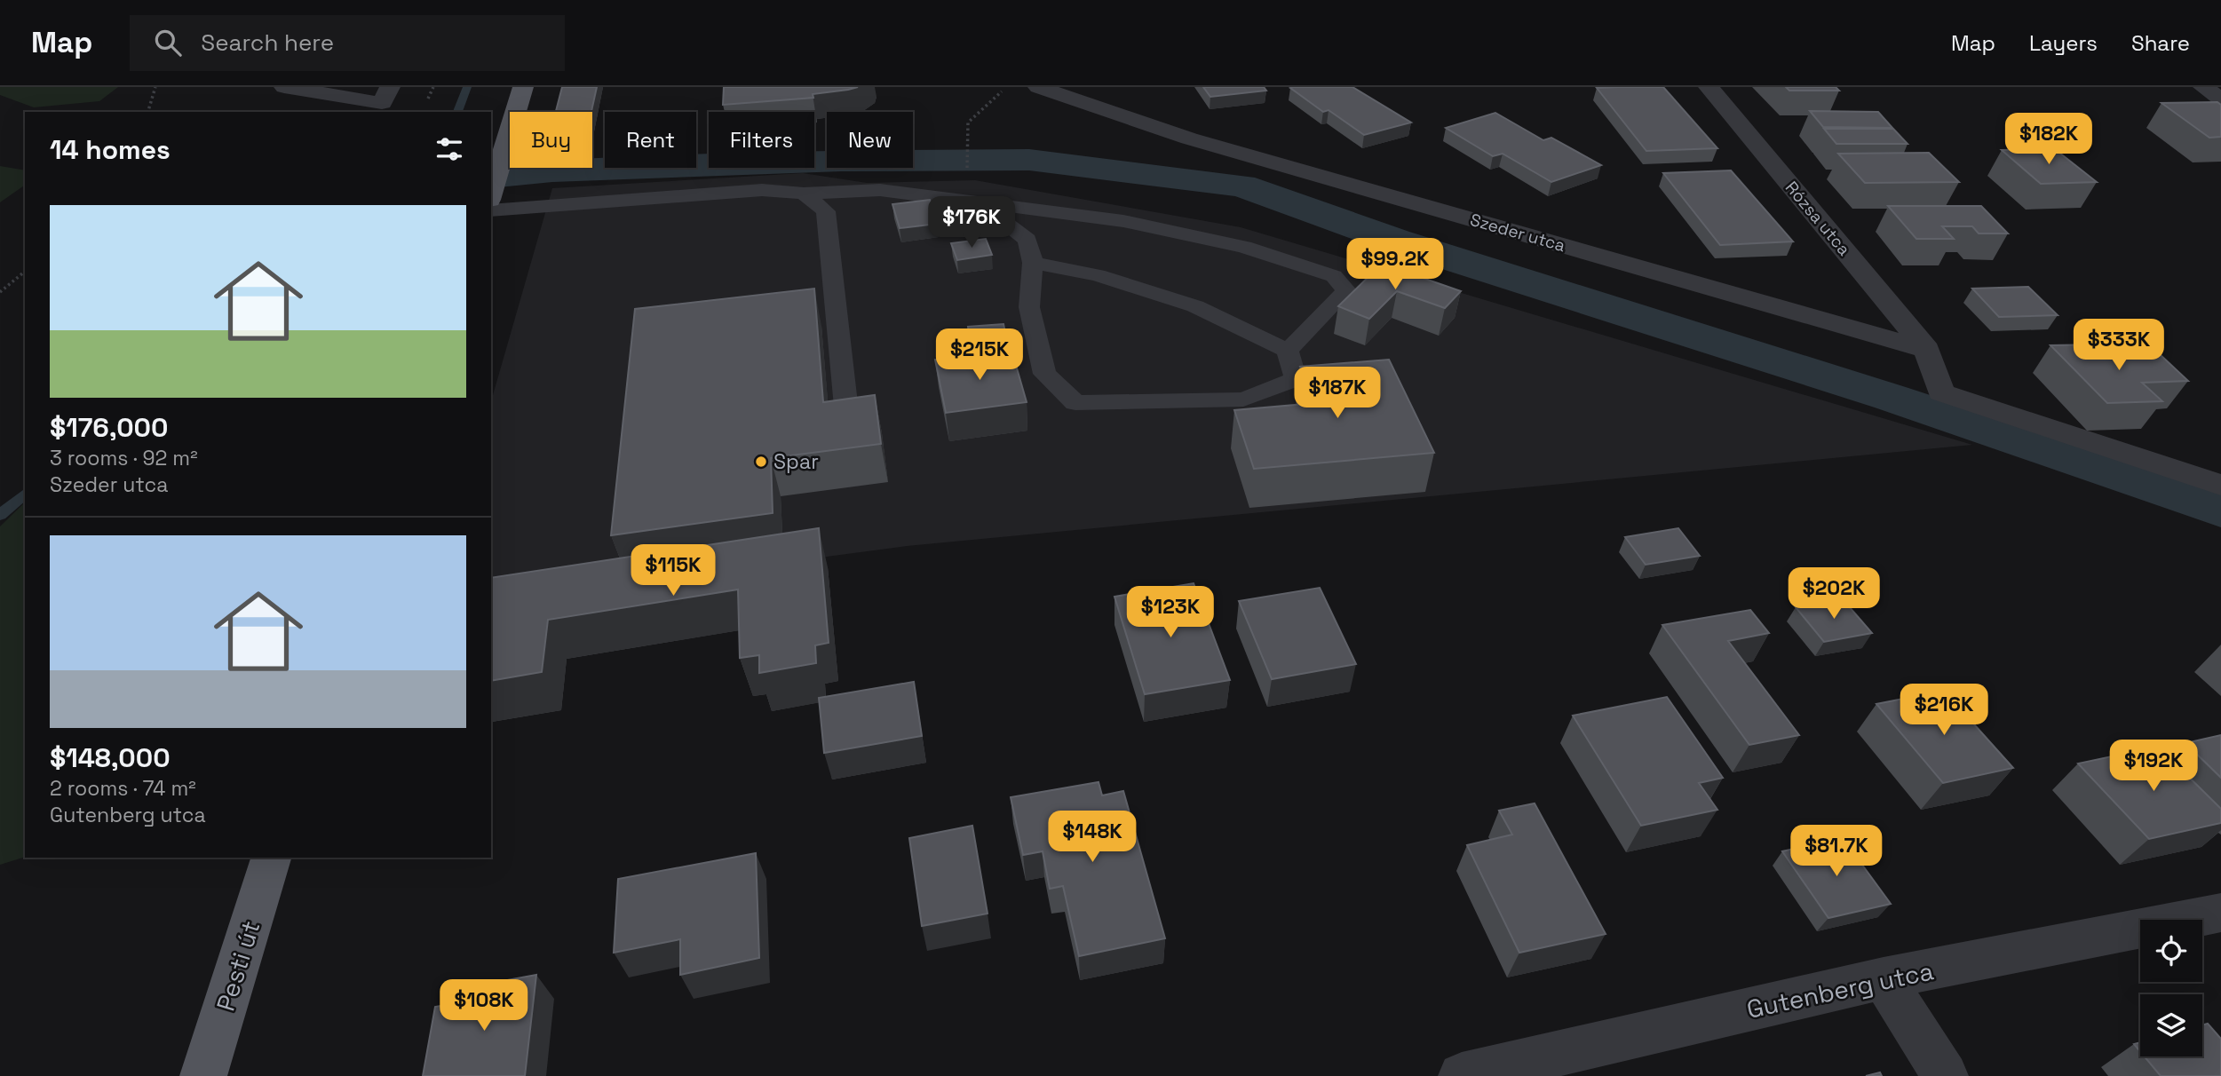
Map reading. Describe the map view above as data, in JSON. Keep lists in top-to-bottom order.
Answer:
{
  "streets": {
    "main road": ["Pesti út"],
    "street": ["Rózsa utca", "Szeder utca", "Gutenberg utca"]
  },
  "crossings": [
    ["Rózsa utca", "Szeder utca"]
  ],
  "places": ["Spar"],
  "page": {
    "header": "Map",
    "search": "Search here",
    "nav": ["Map", "Layers", "Share"],
    "chip": [
      "Buy",
      "Rent",
      "Filters",
      "New"
    ],
    "heading": "14 homes",
    "price": [
      "$182K",
      "$176K",
      "$99.2K",
      "$333K",
      "$215K",
      "$187K",
      "$115K",
      "$202K",
      "$123K",
      "$216K",
      "$192K",
      "$148K",
      "$81.7K",
      "$108K"
    ],
    "list": [
      {
        "name": "$176,000",
        "note": "3 rooms · 92 m² · Szeder utca"
      },
      {
        "name": "$148,000",
        "note": "2 rooms · 74 m² · Gutenberg utca"
      }
    ]
  }
}
